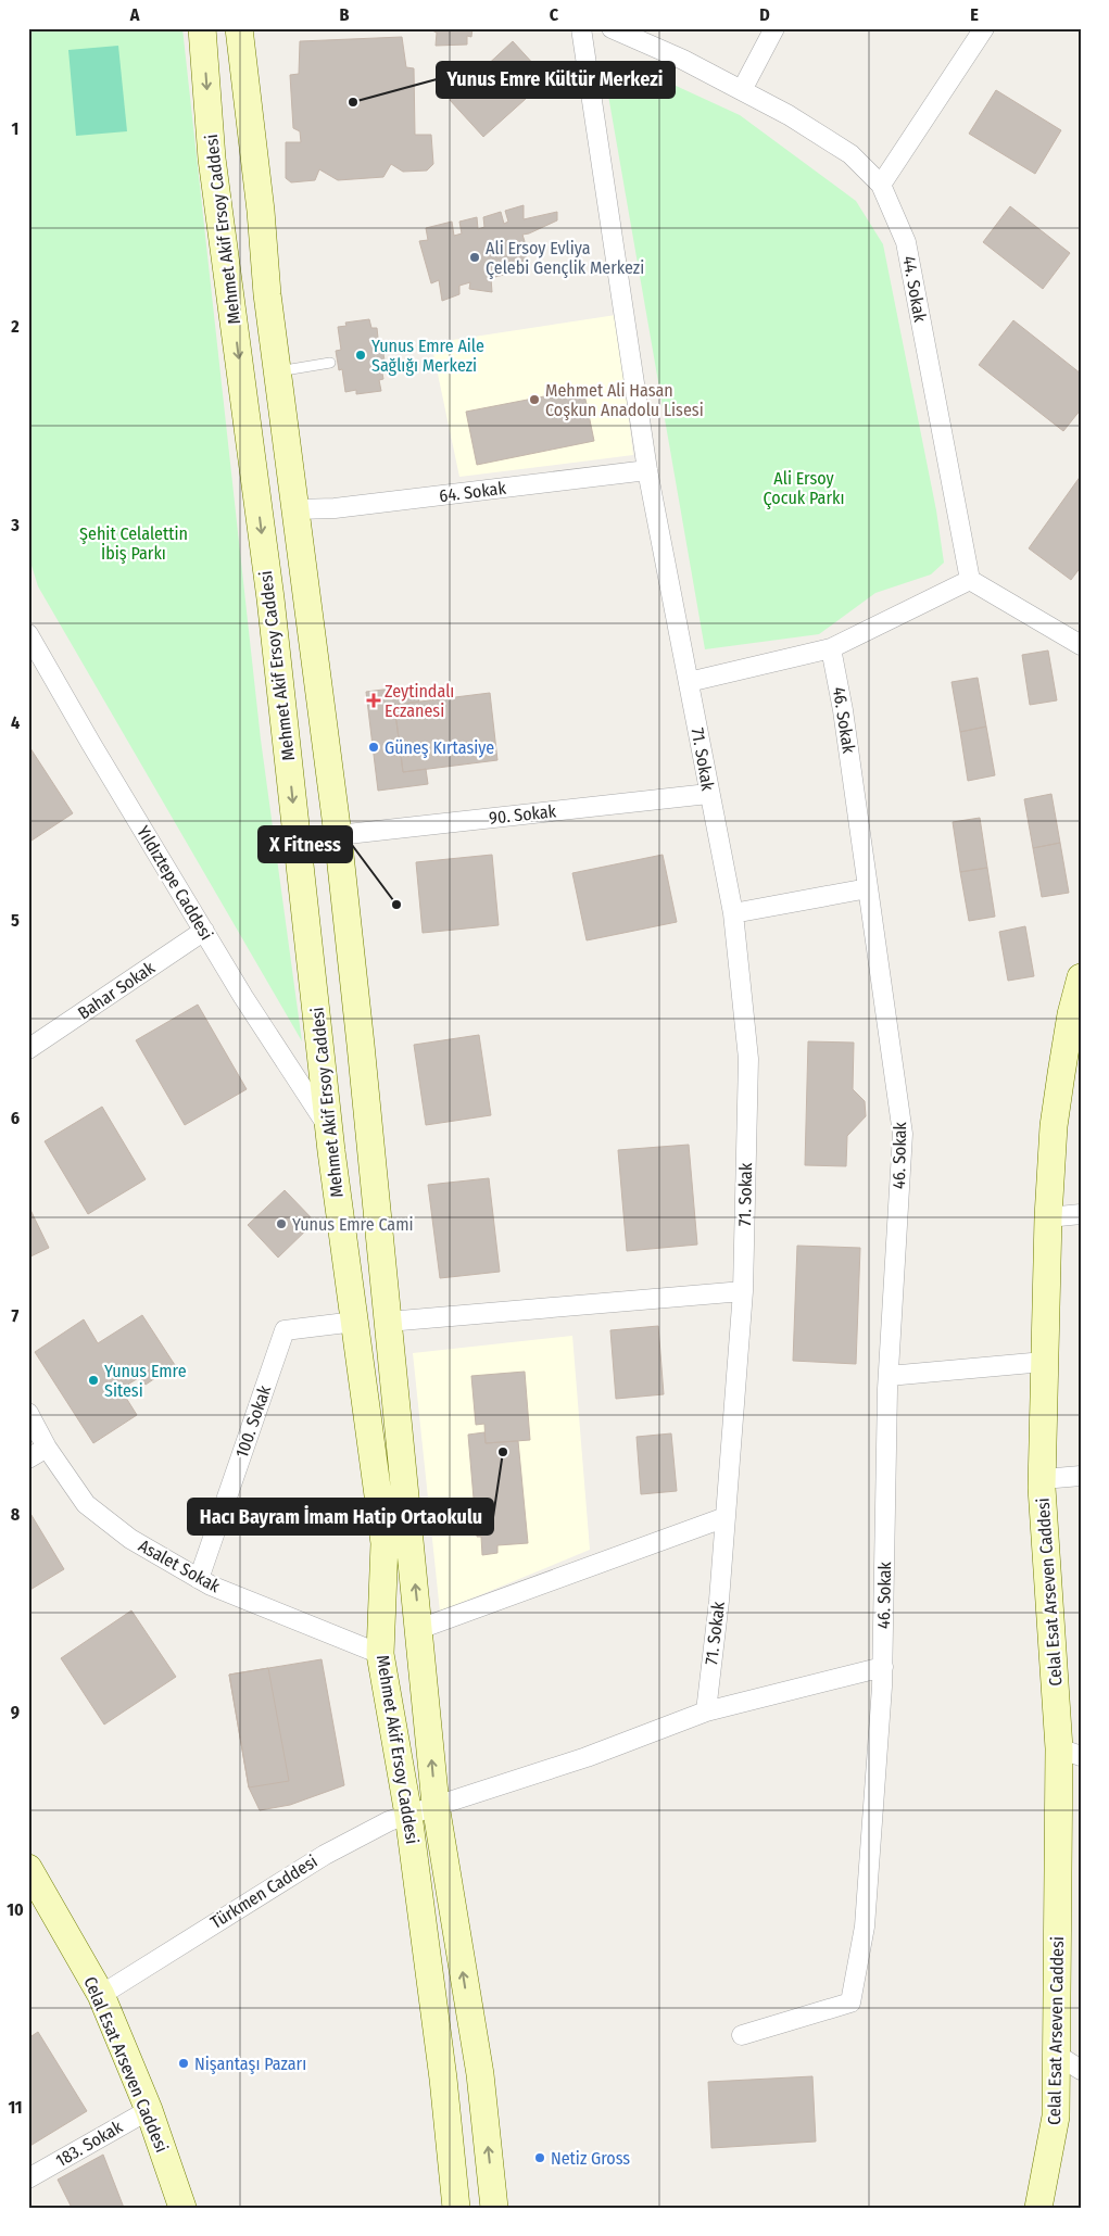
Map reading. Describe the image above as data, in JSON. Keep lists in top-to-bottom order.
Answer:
{
  "streets": {
    "main road": ["Mehmet Akif Ersoy Caddesi", "Celal Esat Arseven Caddesi"],
    "street": [
      "44. Sokak",
      "64. Sokak",
      "46. Sokak",
      "71. Sokak",
      "90. Sokak",
      "Yıldıztepe Caddesi",
      "Bahar Sokak",
      "100. Sokak",
      "Asalet Sokak",
      "Türkmen Caddesi",
      "183. Sokak"
    ]
  },
  "crossings": [
    ["Mehmet Akif Ersoy Caddesi", "64. Sokak"],
    ["Mehmet Akif Ersoy Caddesi", "90. Sokak"],
    ["Mehmet Akif Ersoy Caddesi", "Yıldıztepe Caddesi"],
    ["Mehmet Akif Ersoy Caddesi", "100. Sokak"],
    ["Mehmet Akif Ersoy Caddesi", "Asalet Sokak"],
    ["Mehmet Akif Ersoy Caddesi", "Türkmen Caddesi"],
    ["64. Sokak", "71. Sokak"],
    ["46. Sokak", "Türkmen Caddesi"],
    ["71. Sokak", "90. Sokak"],
    ["71. Sokak", "Türkmen Caddesi"],
    ["Yıldıztepe Caddesi", "Bahar Sokak"],
    ["100. Sokak", "Asalet Sokak"],
    ["Celal Esat Arseven Caddesi", "Türkmen Caddesi"],
    ["Celal Esat Arseven Caddesi", "183. Sokak"]
  ],
  "parks": ["Ali Ersoy Çocuk Parkı", "Şehit Celalettin İbiş Parkı"],
  "places": {
    "other": [
      "Yunus Emre Kültür Merkezi",
      "Ali Ersoy Evliya Çelebi Gençlik Merkezi",
      "Yunus Emre Aile Sağlığı Merkezi",
      "Mehmet Ali Hasan Coşkun Anadolu Lisesi",
      "Güneş Kırtasiye",
      "X Fitness",
      "Yunus Emre Cami",
      "Yunus Emre Sitesi",
      "Hacı Bayram İmam Hatip Ortaokulu",
      "Nişantaşı Pazarı",
      "Netiz Gross"
    ],
    "health": ["Zeytindalı Eczanesi"]
  },
  "grid": {
    "columns": [
      "A",
      "B",
      "C",
      "D",
      "E"
    ],
    "rows": [
      "1",
      "2",
      "3",
      "4",
      "5",
      "6",
      "7",
      "8",
      "9",
      "10",
      "11"
    ]
  }
}
